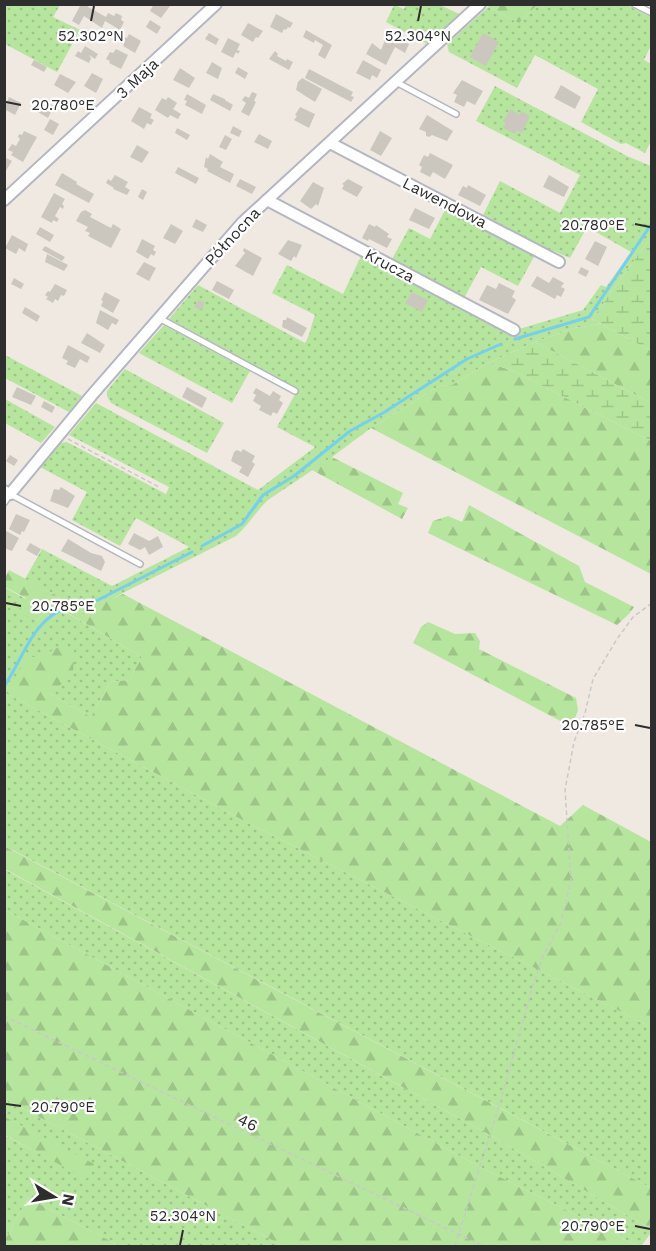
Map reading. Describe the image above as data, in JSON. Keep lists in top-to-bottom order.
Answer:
{
  "streets": {
    "street": [
      "3 Maja",
      "Lawendowa",
      "Północna",
      "Krucza"
    ],
    "path": ["46"]
  },
  "crossings": [
    ["Lawendowa", "Północna"],
    ["Północna", "Krucza"]
  ],
  "north": "right",
  "coordinates": [
    "52.302°N",
    "52.304°N",
    "20.780°E",
    "20.785°E",
    "20.790°E"
  ]
}
